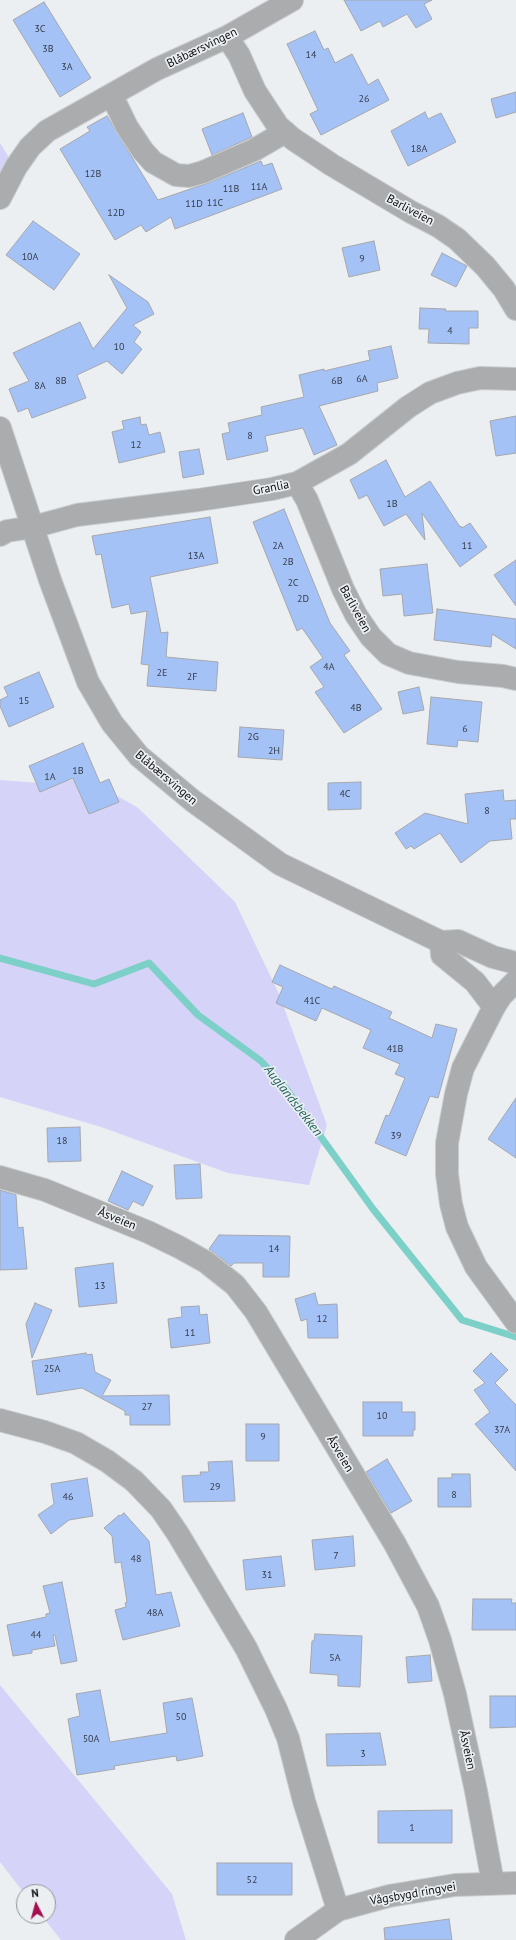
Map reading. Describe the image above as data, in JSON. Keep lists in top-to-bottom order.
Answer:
{
  "streets": {
    "street": [
      "Blåbærsvingen",
      "Barliveien",
      "Granlia",
      "Åsveien",
      "Vågsbygd ringvei"
    ]
  },
  "crossings": [
    ["Blåbærsvingen", "Barliveien"],
    ["Blåbærsvingen", "Granlia"],
    ["Barliveien", "Granlia"],
    ["Åsveien", "Vågsbygd ringvei"]
  ],
  "water": ["Auglandsbekken"],
  "house_numbers": [
    "3C",
    "3B",
    "14",
    "3A",
    "26",
    "18A",
    "12B",
    "11A",
    "11B",
    "11C",
    "11D",
    "12D",
    "10A",
    "9",
    "4",
    "10",
    "6A",
    "8B",
    "6B",
    "8A",
    "8",
    "12",
    "1B",
    "2A",
    "11",
    "13A",
    "2B",
    "2C",
    "2D",
    "4A",
    "2E",
    "2F",
    "15",
    "4B",
    "6",
    "2G",
    "2H",
    "1B",
    "1A",
    "4C",
    "8",
    "41C",
    "41B",
    "39",
    "18",
    "14",
    "13",
    "12",
    "11",
    "25A",
    "27",
    "10",
    "37A",
    "9",
    "29",
    "8",
    "46",
    "7",
    "48",
    "31",
    "48A",
    "44",
    "5A",
    "50",
    "50A",
    "3",
    "1",
    "52"
  ],
  "north": "top"
}
